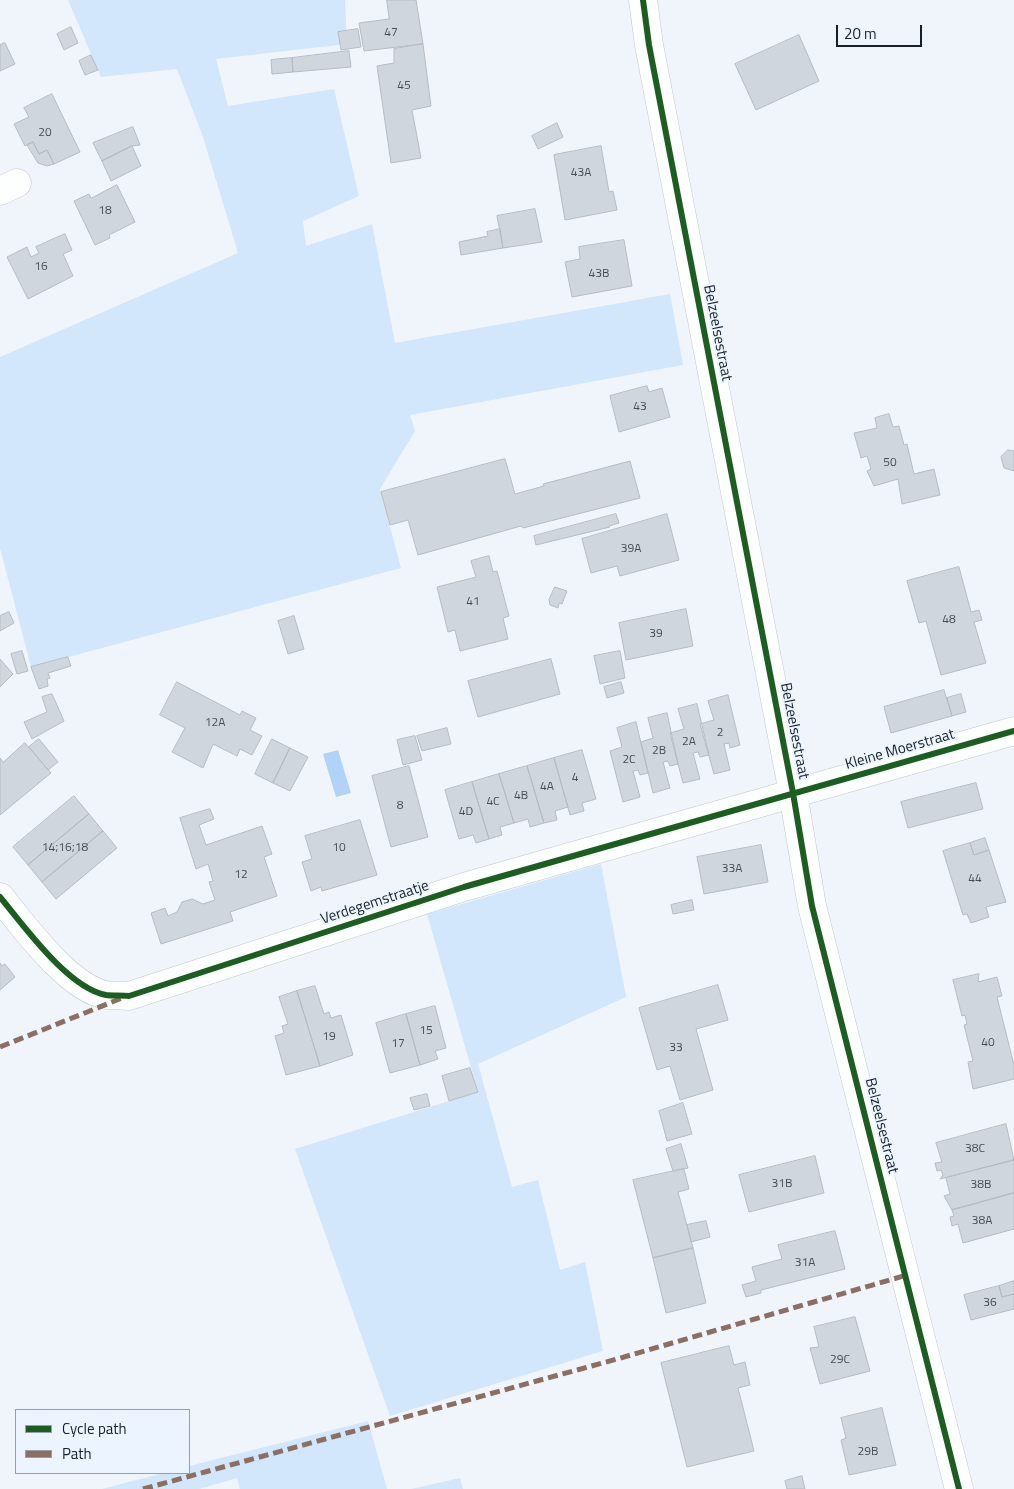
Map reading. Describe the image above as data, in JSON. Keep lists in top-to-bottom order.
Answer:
{
  "streets": {
    "street": ["Belzeelsestraat", "Kleine Moerstraat", "Verdegemstraatje"]
  },
  "crossings": [
    ["Belzeelsestraat", "Kleine Moerstraat"],
    ["Belzeelsestraat", "Verdegemstraatje"],
    ["Kleine Moerstraat", "Verdegemstraatje"]
  ],
  "house_numbers": [
    "47",
    "45",
    "20",
    "43A",
    "18",
    "16",
    "43B",
    "43",
    "50",
    "39A",
    "41",
    "48",
    "39",
    "12A",
    "2",
    "2A",
    "2B",
    "2C",
    "4",
    "4A",
    "4B",
    "4C",
    "8",
    "4D",
    "14;16;18",
    "10",
    "33A",
    "12",
    "44",
    "15",
    "19",
    "40",
    "17",
    "33",
    "38C",
    "31B",
    "38B",
    "38A",
    "31A",
    "36",
    "29C",
    "29B"
  ],
  "legend": ["Cycle path", "Path"],
  "scale_bar": "20 m"
}
